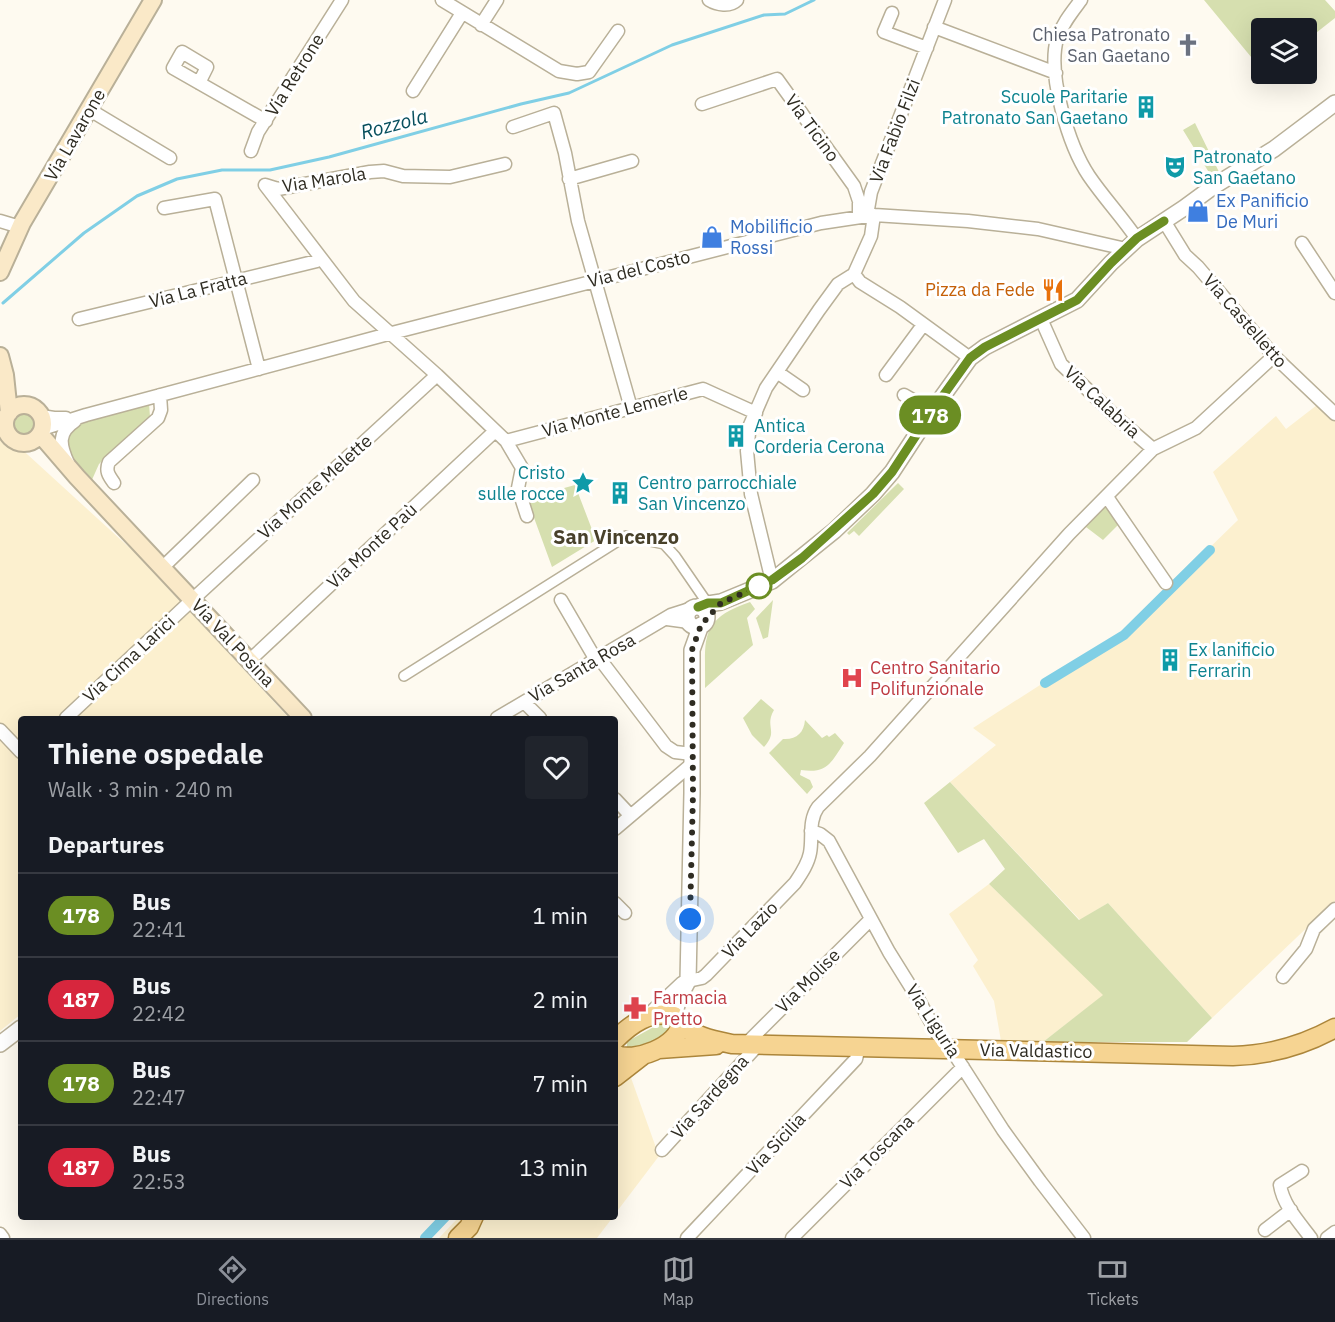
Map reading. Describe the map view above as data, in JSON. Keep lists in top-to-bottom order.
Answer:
{
  "streets": {
    "main road": ["Via Lavarone", "Via Val Posina", "Via Valdastico"],
    "street": [
      "Via Retrone",
      "Via Ticino",
      "Via Fabio Filzi",
      "Via Marola",
      "Via del Costo",
      "Via La Fratta",
      "Via Castelletto",
      "Via Calabria",
      "Via Monte Lemerle",
      "Via Monte Melette",
      "Via Monte Paù",
      "Via Cima Larici",
      "Via Santa Rosa",
      "Via Lazio",
      "Via Molise",
      "Via Liguria",
      "Via Sardegna",
      "Via Sicilia",
      "Via Toscana"
    ]
  },
  "crossings": [
    ["Via Ticino", "Via Fabio Filzi"],
    ["Via Ticino", "Via del Costo"],
    ["Via Fabio Filzi", "Via del Costo"],
    ["Via Marola", "Via del Costo"],
    ["Via del Costo", "Via Val Posina"],
    ["Via Calabria", "Via Lazio"],
    ["Via Monte Melette", "Via Val Posina"],
    ["Via Monte Melette", "Via Cima Larici"],
    ["Via Monte Paù", "Via Val Posina"],
    ["Via Val Posina", "Via Cima Larici"],
    ["Via Lazio", "Via Liguria"],
    ["Via Lazio", "Via Valdastico"],
    ["Via Molise", "Via Liguria"],
    ["Via Molise", "Via Valdastico"],
    ["Via Molise", "Via Sardegna"],
    ["Via Liguria", "Via Valdastico"],
    ["Via Liguria", "Via Toscana"],
    ["Via Valdastico", "Via Sardegna"],
    ["Via Valdastico", "Via Sicilia"]
  ],
  "districts": ["San Vincenzo"],
  "water": ["Rozzola"],
  "places": {
    "church": ["Chiesa Patronato San Gaetano"],
    "building": [
      "Scuole Paritarie Patronato San Gaetano",
      "Antica Corderia Cerona",
      "Centro parrocchiale San Vincenzo",
      "Ex lanificio Ferrarin"
    ],
    "theatre": ["Patronato San Gaetano"],
    "shop": ["Ex Panificio De Muri", "Mobilificio Rossi"],
    "restaurant": ["Pizza da Fede"],
    "place": ["Cristo sulle rocce"],
    "hospital": ["Centro Sanitario Polifunzionale"],
    "pharmacy": ["Farmacia Pretto"]
  },
  "lines": ["bus line 178"],
  "page": {
    "on_map": "178",
    "heading": [
      ["Thiene ospedale", "Walk · 3 min · 240 m"],
      "Departures"
    ],
    "list": [
      {
        "mark": "178",
        "name": "Bus",
        "note": "22:41",
        "value": "1 min"
      },
      {
        "mark": "187",
        "name": "Bus",
        "note": "22:42",
        "value": "2 min"
      },
      {
        "mark": "178",
        "name": "Bus",
        "note": "22:47",
        "value": "7 min"
      },
      {
        "mark": "187",
        "name": "Bus",
        "note": "22:53",
        "value": "13 min"
      }
    ],
    "tabs": ["Directions", "Map", "Tickets"]
  }
}
